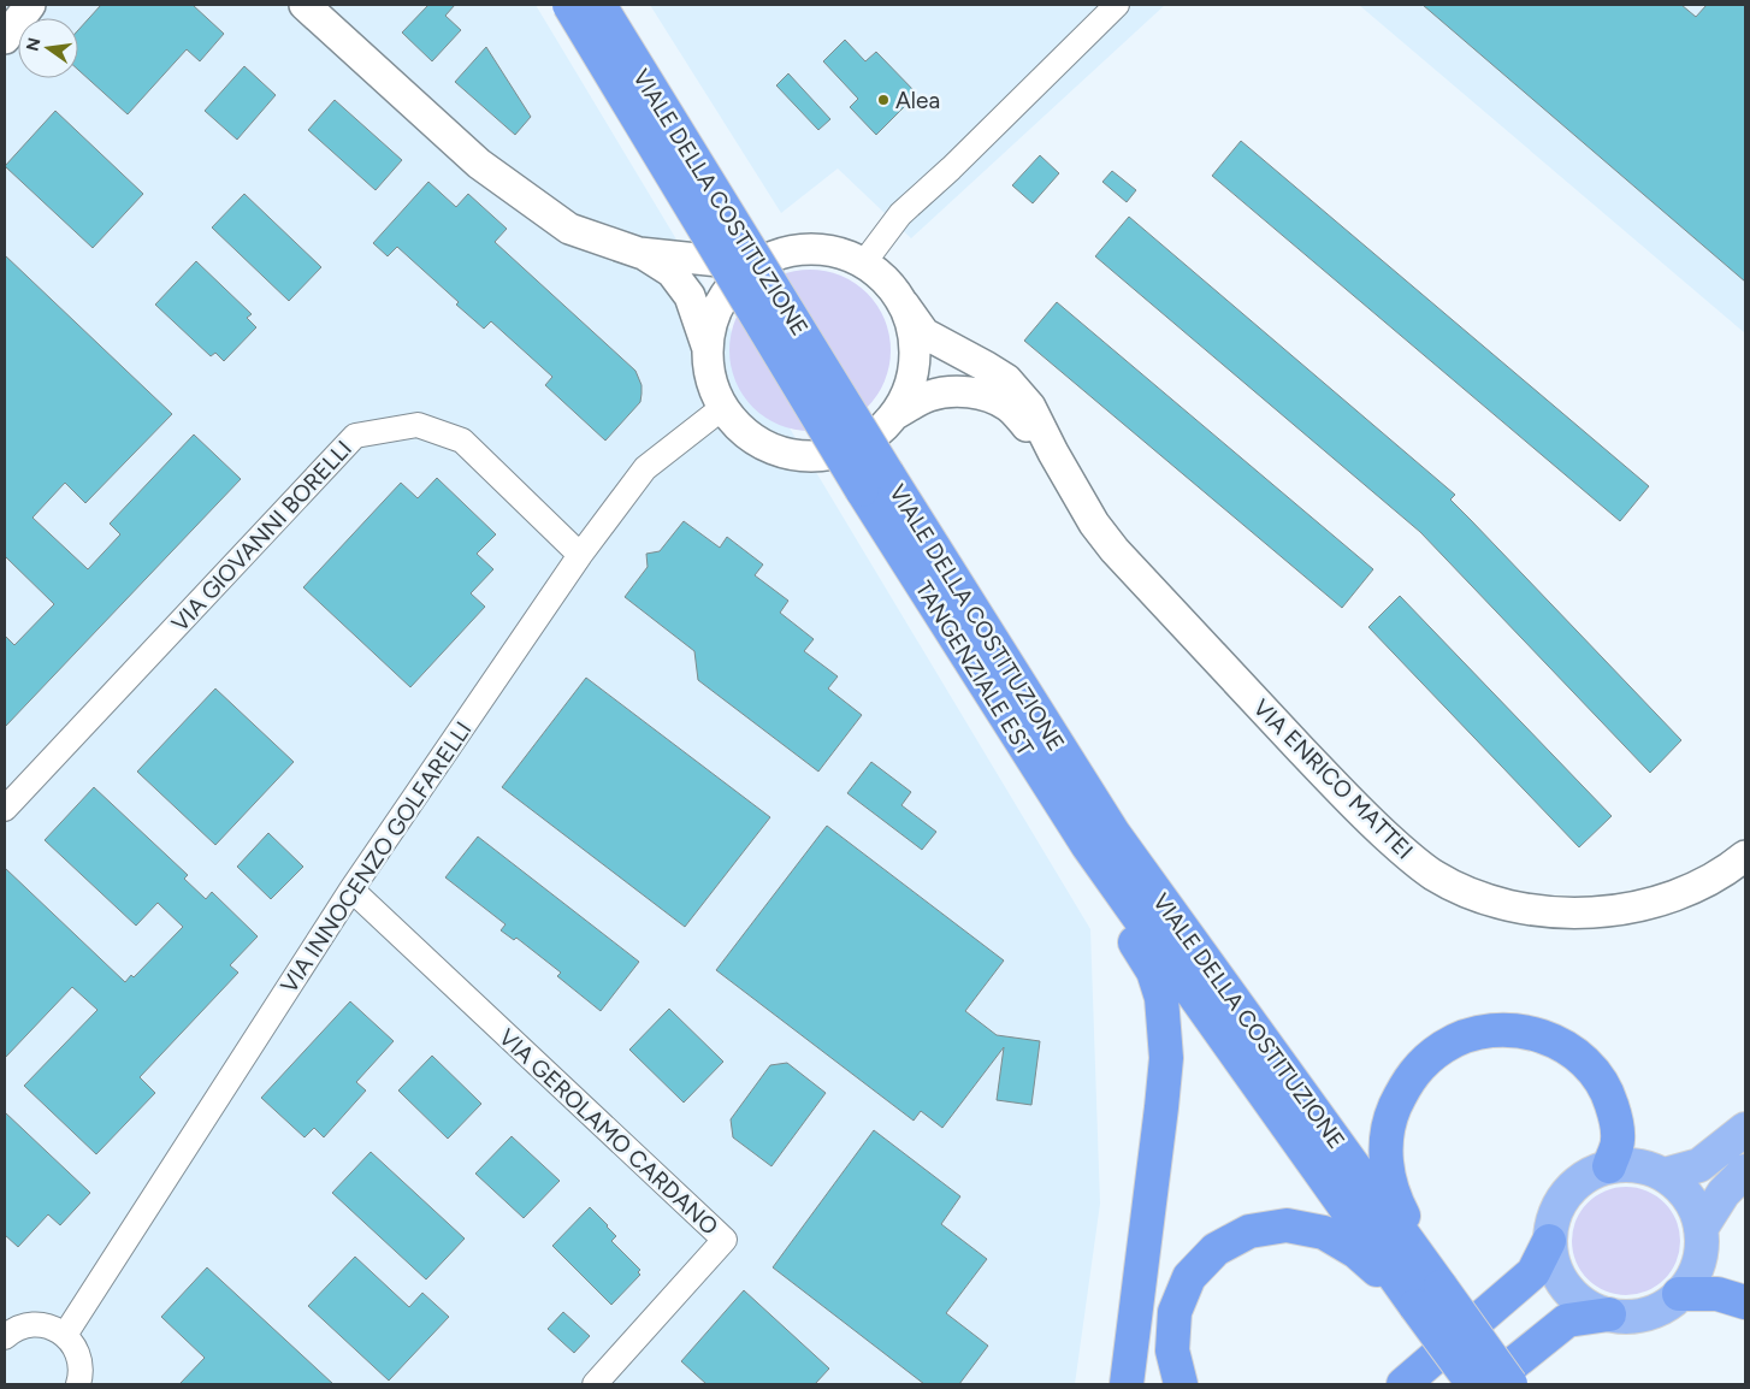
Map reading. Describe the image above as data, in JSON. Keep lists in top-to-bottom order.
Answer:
{
  "streets": {
    "highway": ["VIALE DELLA COSTITUZIONE", "TANGENZIALE EST"],
    "street": [
      "VIA GIOVANNI BORELLI",
      "VIA ENRICO MATTEI",
      "VIA INNOCENZO GOLFARELLI",
      "VIA GEROLAMO CARDANO"
    ]
  },
  "crossings": [
    ["VIALE DELLA COSTITUZIONE", "TANGENZIALE EST"],
    ["VIA GIOVANNI BORELLI", "VIA INNOCENZO GOLFARELLI"],
    ["VIA ENRICO MATTEI", "VIA INNOCENZO GOLFARELLI"],
    ["VIA INNOCENZO GOLFARELLI", "VIA GEROLAMO CARDANO"]
  ],
  "places": ["Alea"],
  "north": "left"
}
